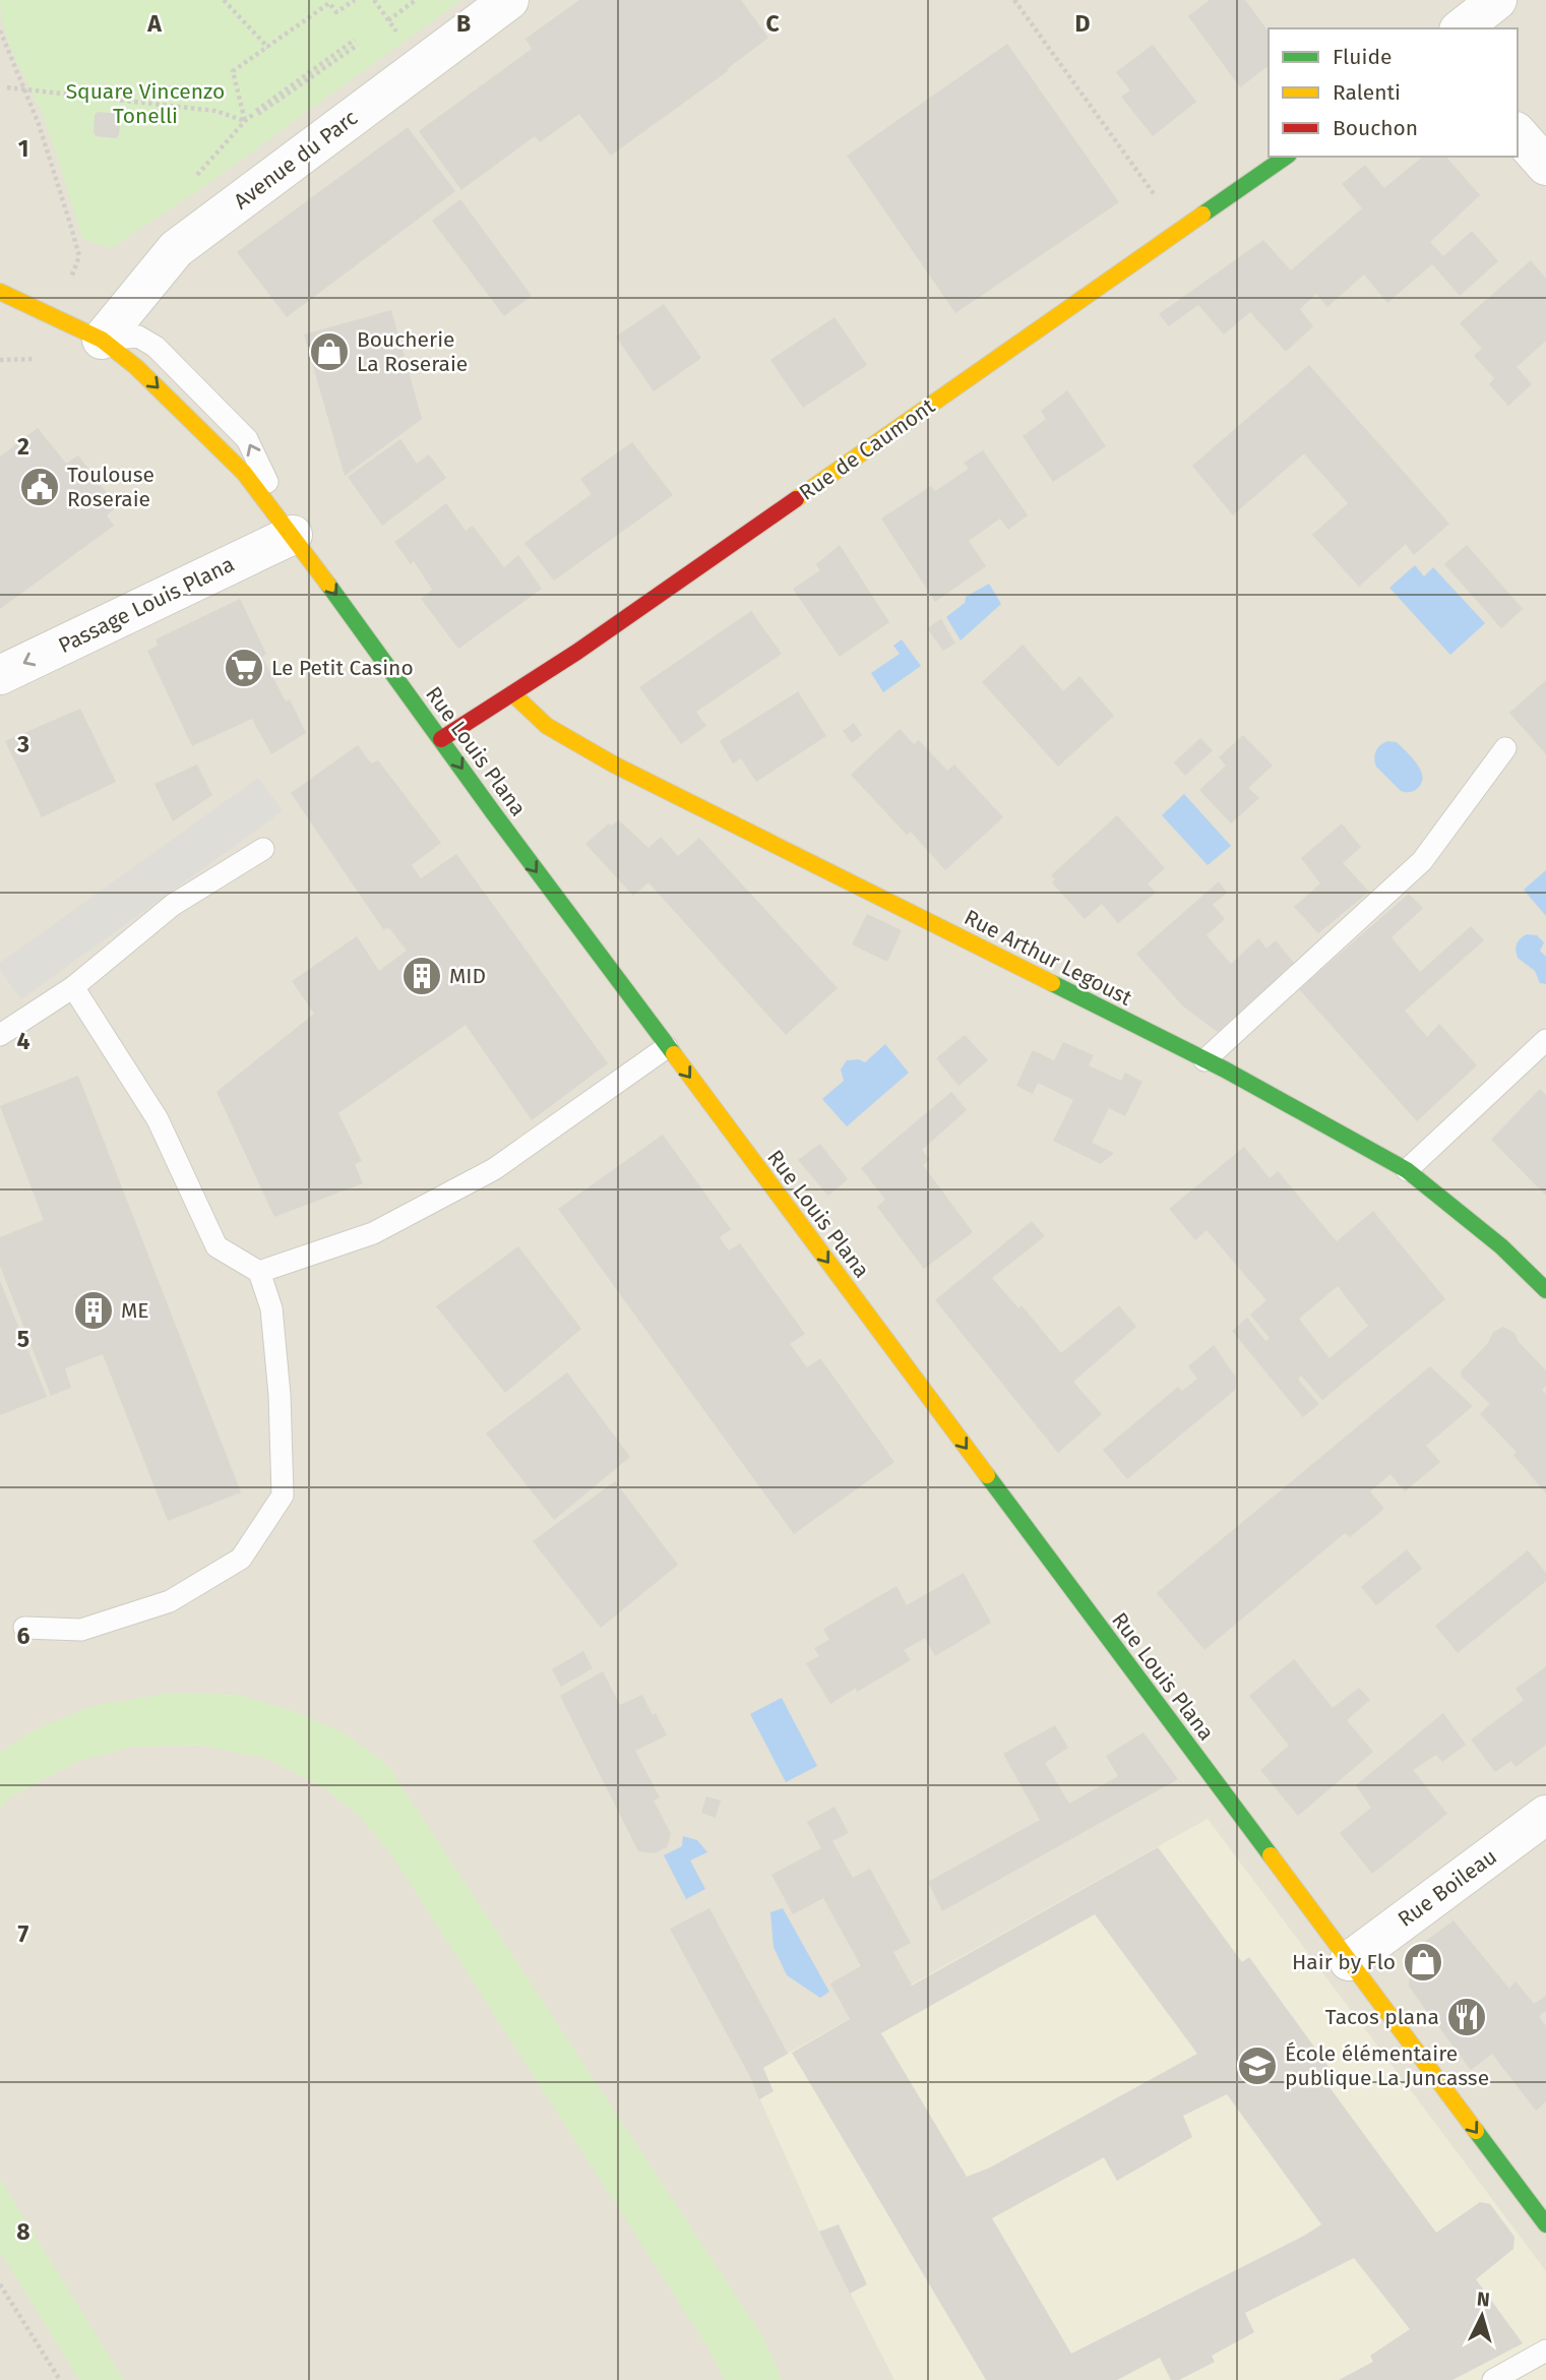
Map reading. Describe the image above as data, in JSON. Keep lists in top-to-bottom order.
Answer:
{
  "streets": {
    "street": [
      "Avenue du Parc",
      "Rue de Caumont",
      "Passage Louis Plana",
      "Rue Louis Plana",
      "Rue Arthur Legoust",
      "Rue Boileau"
    ]
  },
  "crossings": [
    ["Rue de Caumont", "Rue Louis Plana"],
    ["Rue de Caumont", "Rue Arthur Legoust"],
    ["Passage Louis Plana", "Rue Louis Plana"],
    ["Rue Louis Plana", "Rue Boileau"]
  ],
  "one_way": ["Passage Louis Plana", "Rue Louis Plana"],
  "parks": ["Square Vincenzo Tonelli"],
  "places": {
    "shop": ["Boucherie La Roseraie", "Hair by Flo"],
    "public building": ["Toulouse Roseraie"],
    "supermarket": ["Le Petit Casino"],
    "building": ["MID", "ME"],
    "restaurant": ["Tacos plana"],
    "school or university": ["École élémentaire publique La Juncasse"]
  },
  "legend": ["Fluide", "Ralenti", "Bouchon"],
  "north": "top",
  "grid": {
    "columns": [
      "A",
      "B",
      "C",
      "D"
    ],
    "rows": [
      "1",
      "2",
      "3",
      "4",
      "5",
      "6",
      "7",
      "8"
    ]
  }
}
